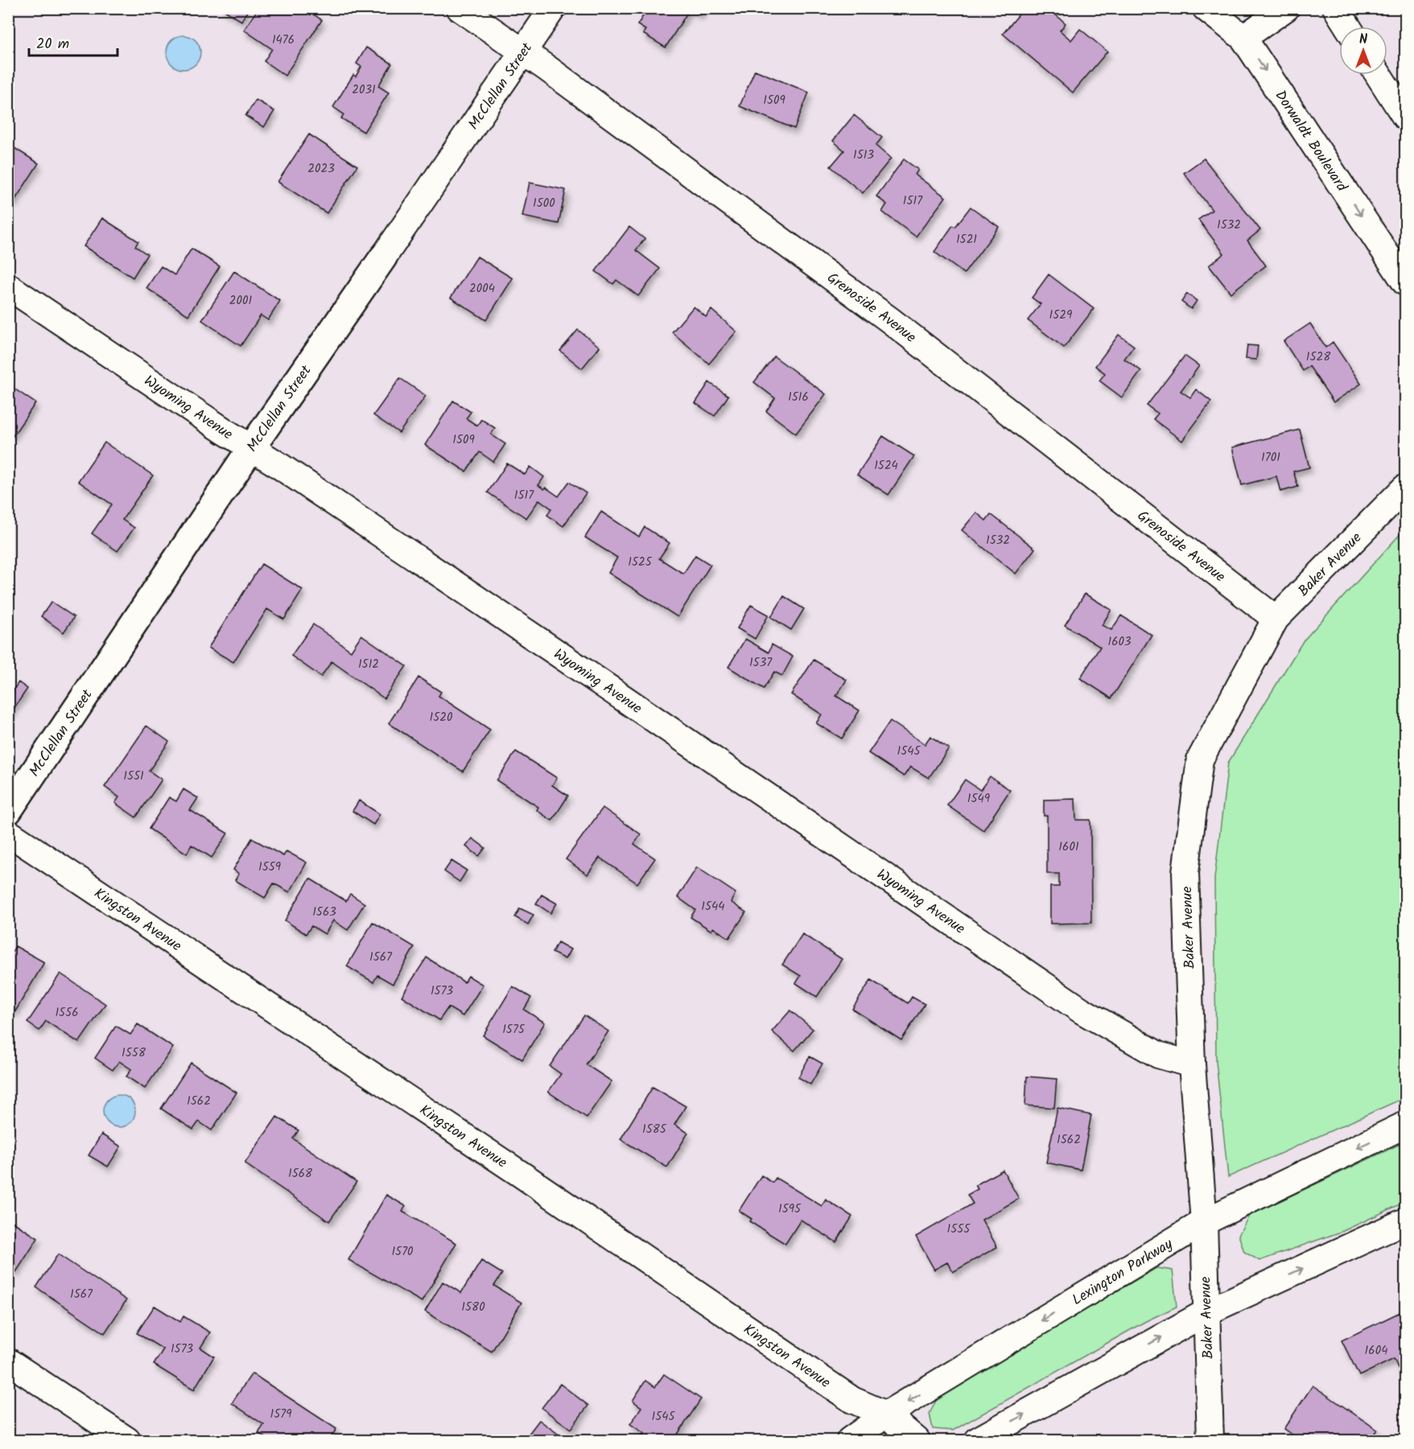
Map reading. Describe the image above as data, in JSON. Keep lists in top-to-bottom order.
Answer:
{
  "streets": {
    "street": [
      "McClellan Street",
      "Dorwaldt Boulevard",
      "Grenoside Avenue",
      "Wyoming Avenue",
      "Baker Avenue",
      "Kingston Avenue",
      "Lexington Parkway"
    ]
  },
  "crossings": [
    ["McClellan Street", "Grenoside Avenue"],
    ["McClellan Street", "Wyoming Avenue"],
    ["Grenoside Avenue", "Baker Avenue"],
    ["Wyoming Avenue", "Baker Avenue"],
    ["Baker Avenue", "Lexington Parkway"],
    ["Kingston Avenue", "Lexington Parkway"]
  ],
  "one_way": ["Dorwaldt Boulevard"],
  "house_numbers": [
    "1476",
    "2031",
    "1509",
    "1513",
    "2023",
    "1517",
    "1500",
    "1532",
    "1521",
    "2004",
    "2001",
    "1529",
    "1528",
    "1516",
    "1509",
    "1701",
    "1524",
    "1517",
    "1532",
    "1525",
    "1603",
    "1537",
    "1512",
    "1520",
    "1545",
    "1551",
    "1549",
    "1601",
    "1559",
    "1544",
    "1563",
    "1567",
    "1573",
    "1556",
    "1575",
    "1558",
    "1562",
    "1585",
    "1562",
    "1568",
    "1595",
    "1555",
    "1570",
    "1567",
    "1580",
    "1573",
    "1604",
    "1579",
    "1545"
  ],
  "scale_bar": "20 m",
  "north": "top"
}
